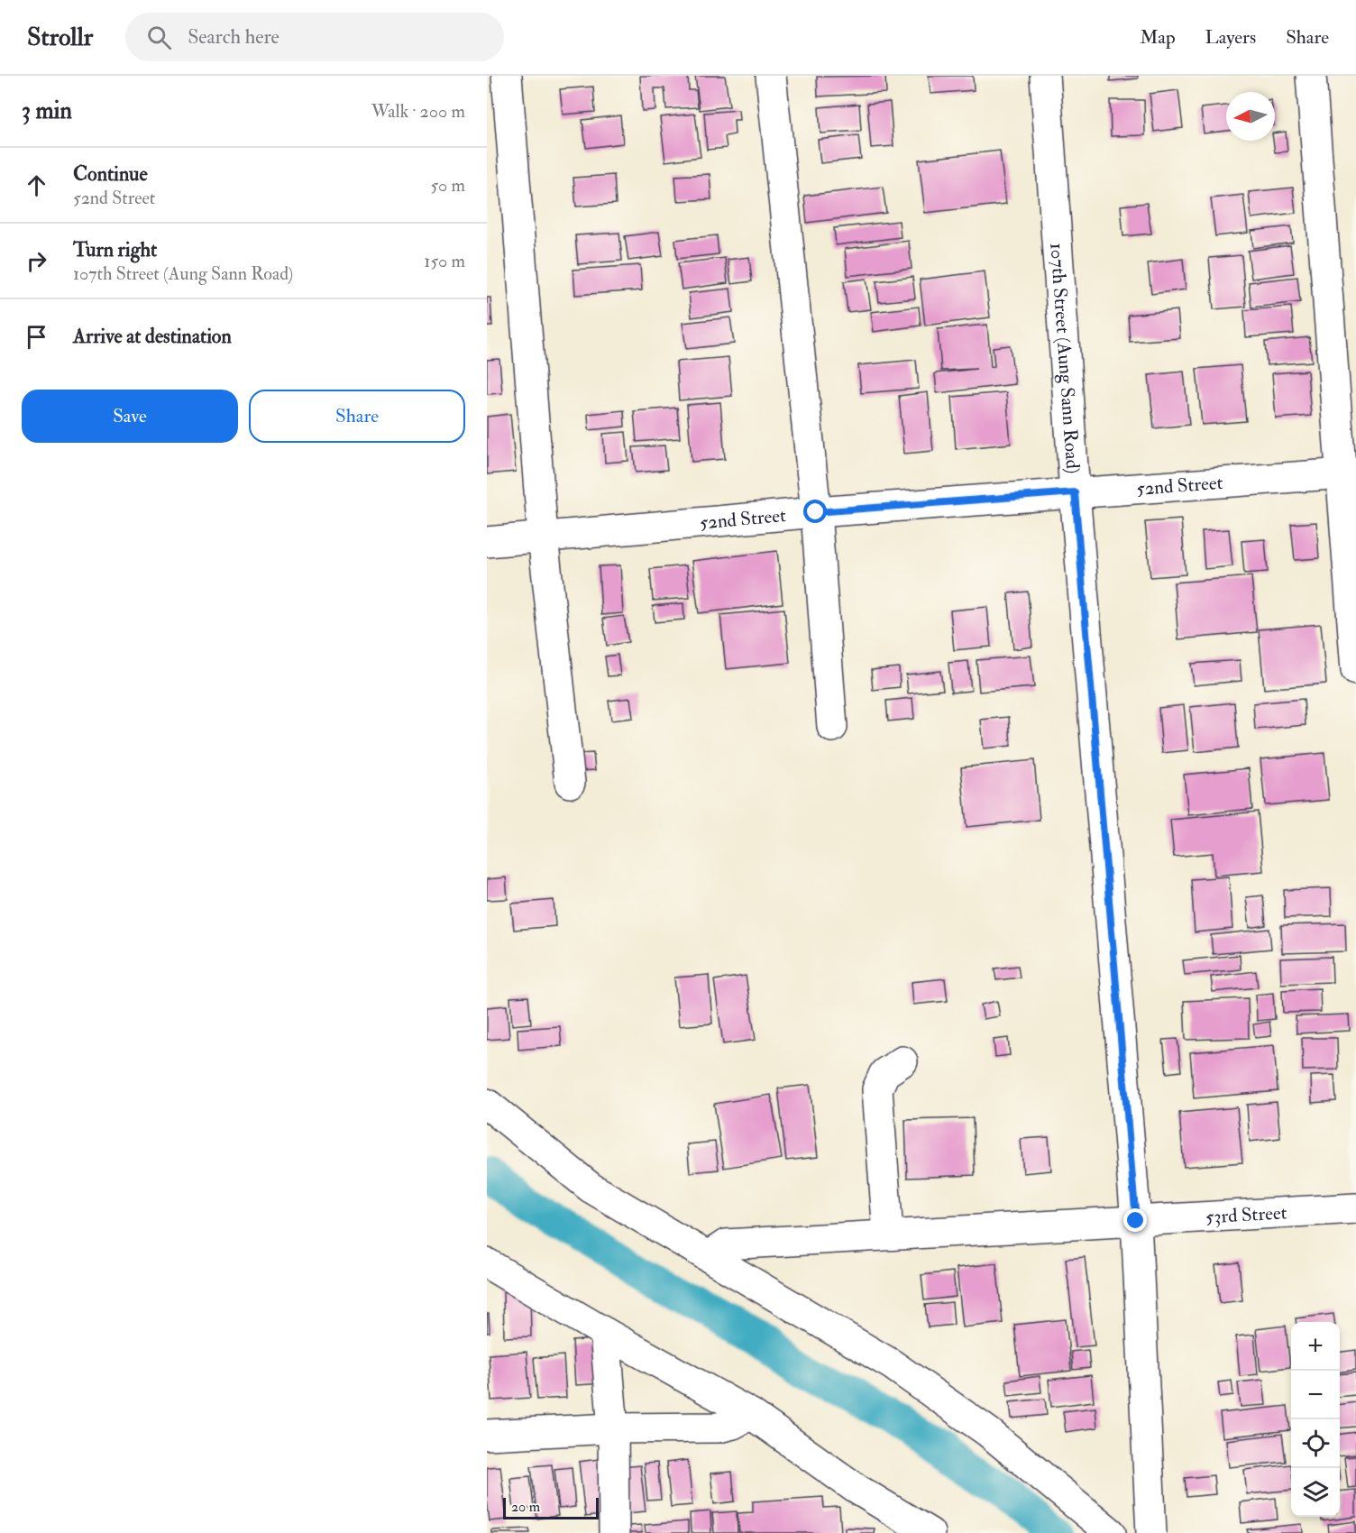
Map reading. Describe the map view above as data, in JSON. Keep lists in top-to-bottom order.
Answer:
{
  "streets": {
    "street": ["107th Street (Aung Sann Road)", "52nd Street", "53rd Street"]
  },
  "crossings": [
    ["107th Street (Aung Sann Road)", "52nd Street"],
    ["107th Street (Aung Sann Road)", "53rd Street"]
  ],
  "scale_bar": "20 m",
  "north": "left",
  "page": {
    "header": "Strollr",
    "search": "Search here",
    "nav": ["Map", "Layers", "Share"],
    "heading": ["3 min", "Walk · 200 m"],
    "list": [
      ["Continue", "52nd Street", "50 m"],
      ["Turn right", "107th Street (Aung Sann Road)", "150 m"],
      "Arrive at destination"
    ],
    "buttons": ["Save", "Share"],
    "map_buttons": ["+", "−"],
    "scale": "20 m"
  }
}
